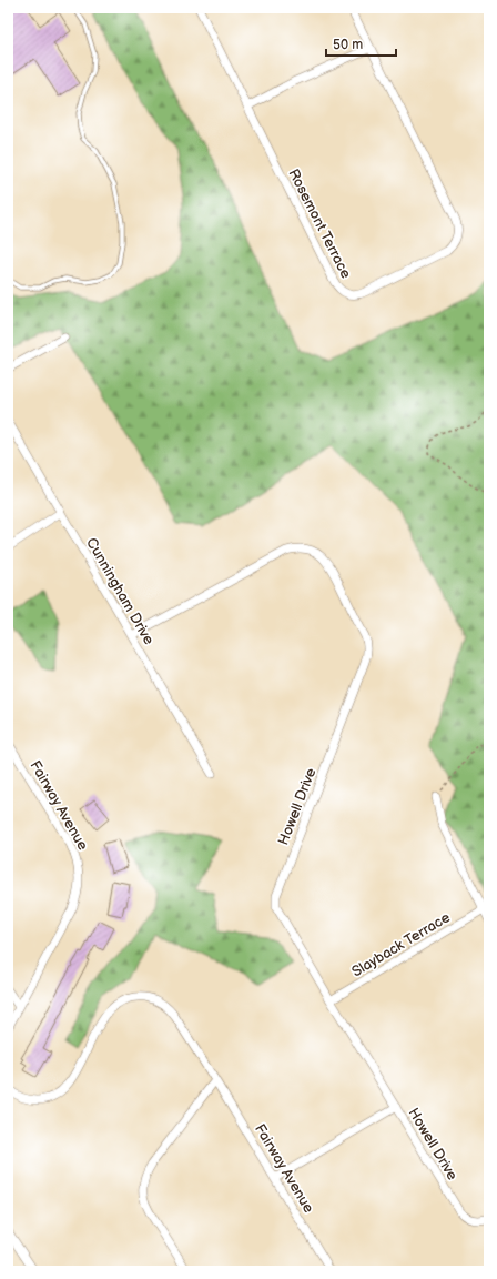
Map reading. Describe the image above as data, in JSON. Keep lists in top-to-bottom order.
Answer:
{
  "streets": {
    "street": [
      "Rosemont Terrace",
      "Cunningham Drive",
      "Fairway Avenue",
      "Howell Drive",
      "Slayback Terrace"
    ]
  },
  "crossings": [
    ["Cunningham Drive", "Howell Drive"],
    ["Howell Drive", "Slayback Terrace"]
  ],
  "scale_bar": "50 m"
}
